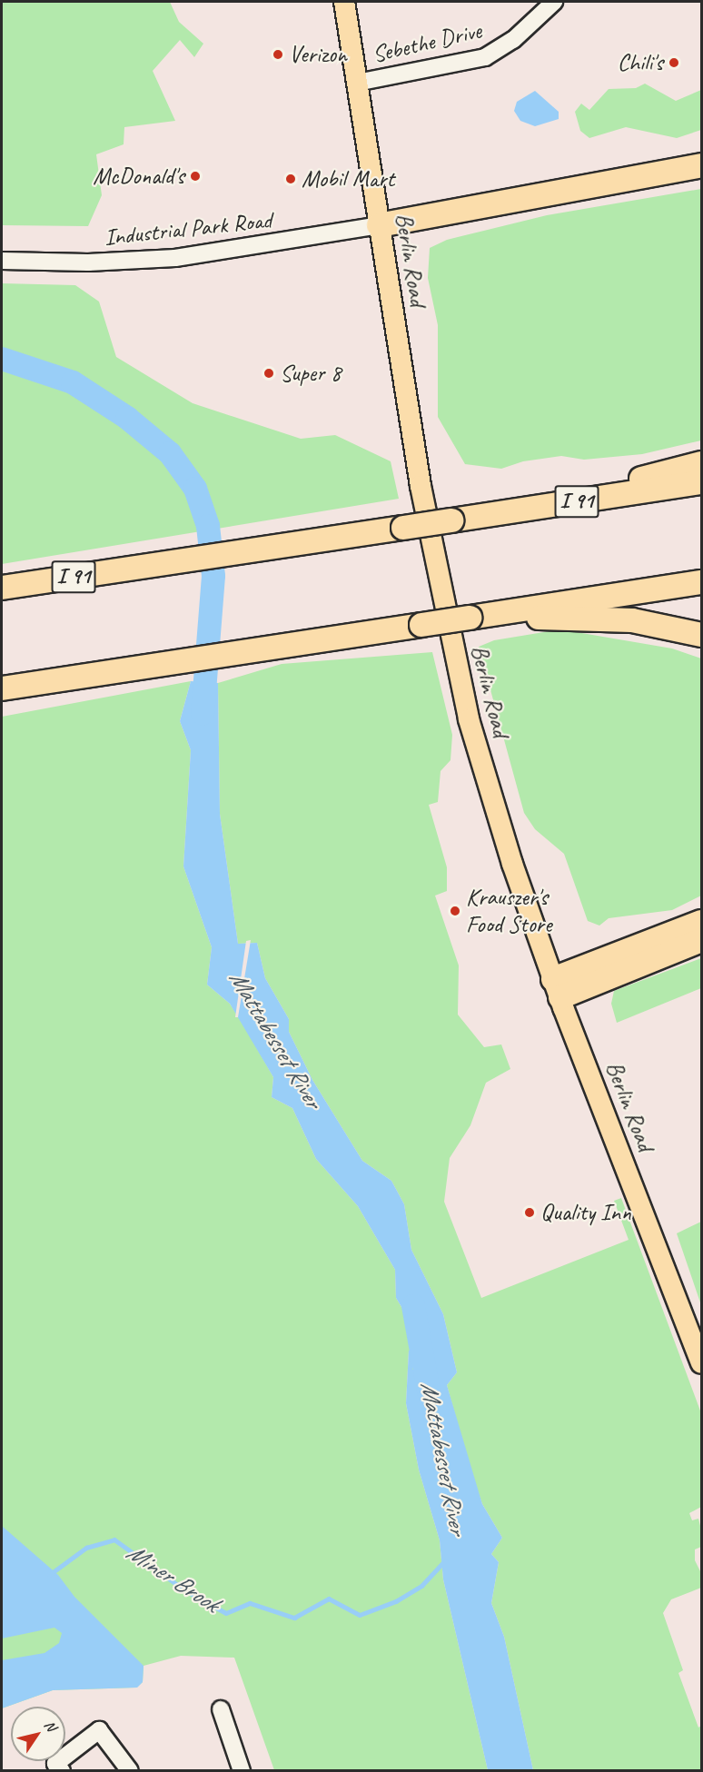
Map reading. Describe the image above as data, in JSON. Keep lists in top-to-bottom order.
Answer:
{
  "streets": {
    "highway": ["I 91"],
    "main road": ["Berlin Road"],
    "street": ["Sebethe Drive", "Industrial Park Road"]
  },
  "crossings": [
    ["Sebethe Drive", "Berlin Road"],
    ["Industrial Park Road", "Berlin Road"]
  ],
  "water": ["Mattabesset River", "Miner Brook"],
  "places": [
    "Verizon",
    "Chili's",
    "McDonald's",
    "Mobil Mart",
    "Super 8",
    "Krauszer's Food Store",
    "Quality Inn"
  ],
  "north": "top right"
}
